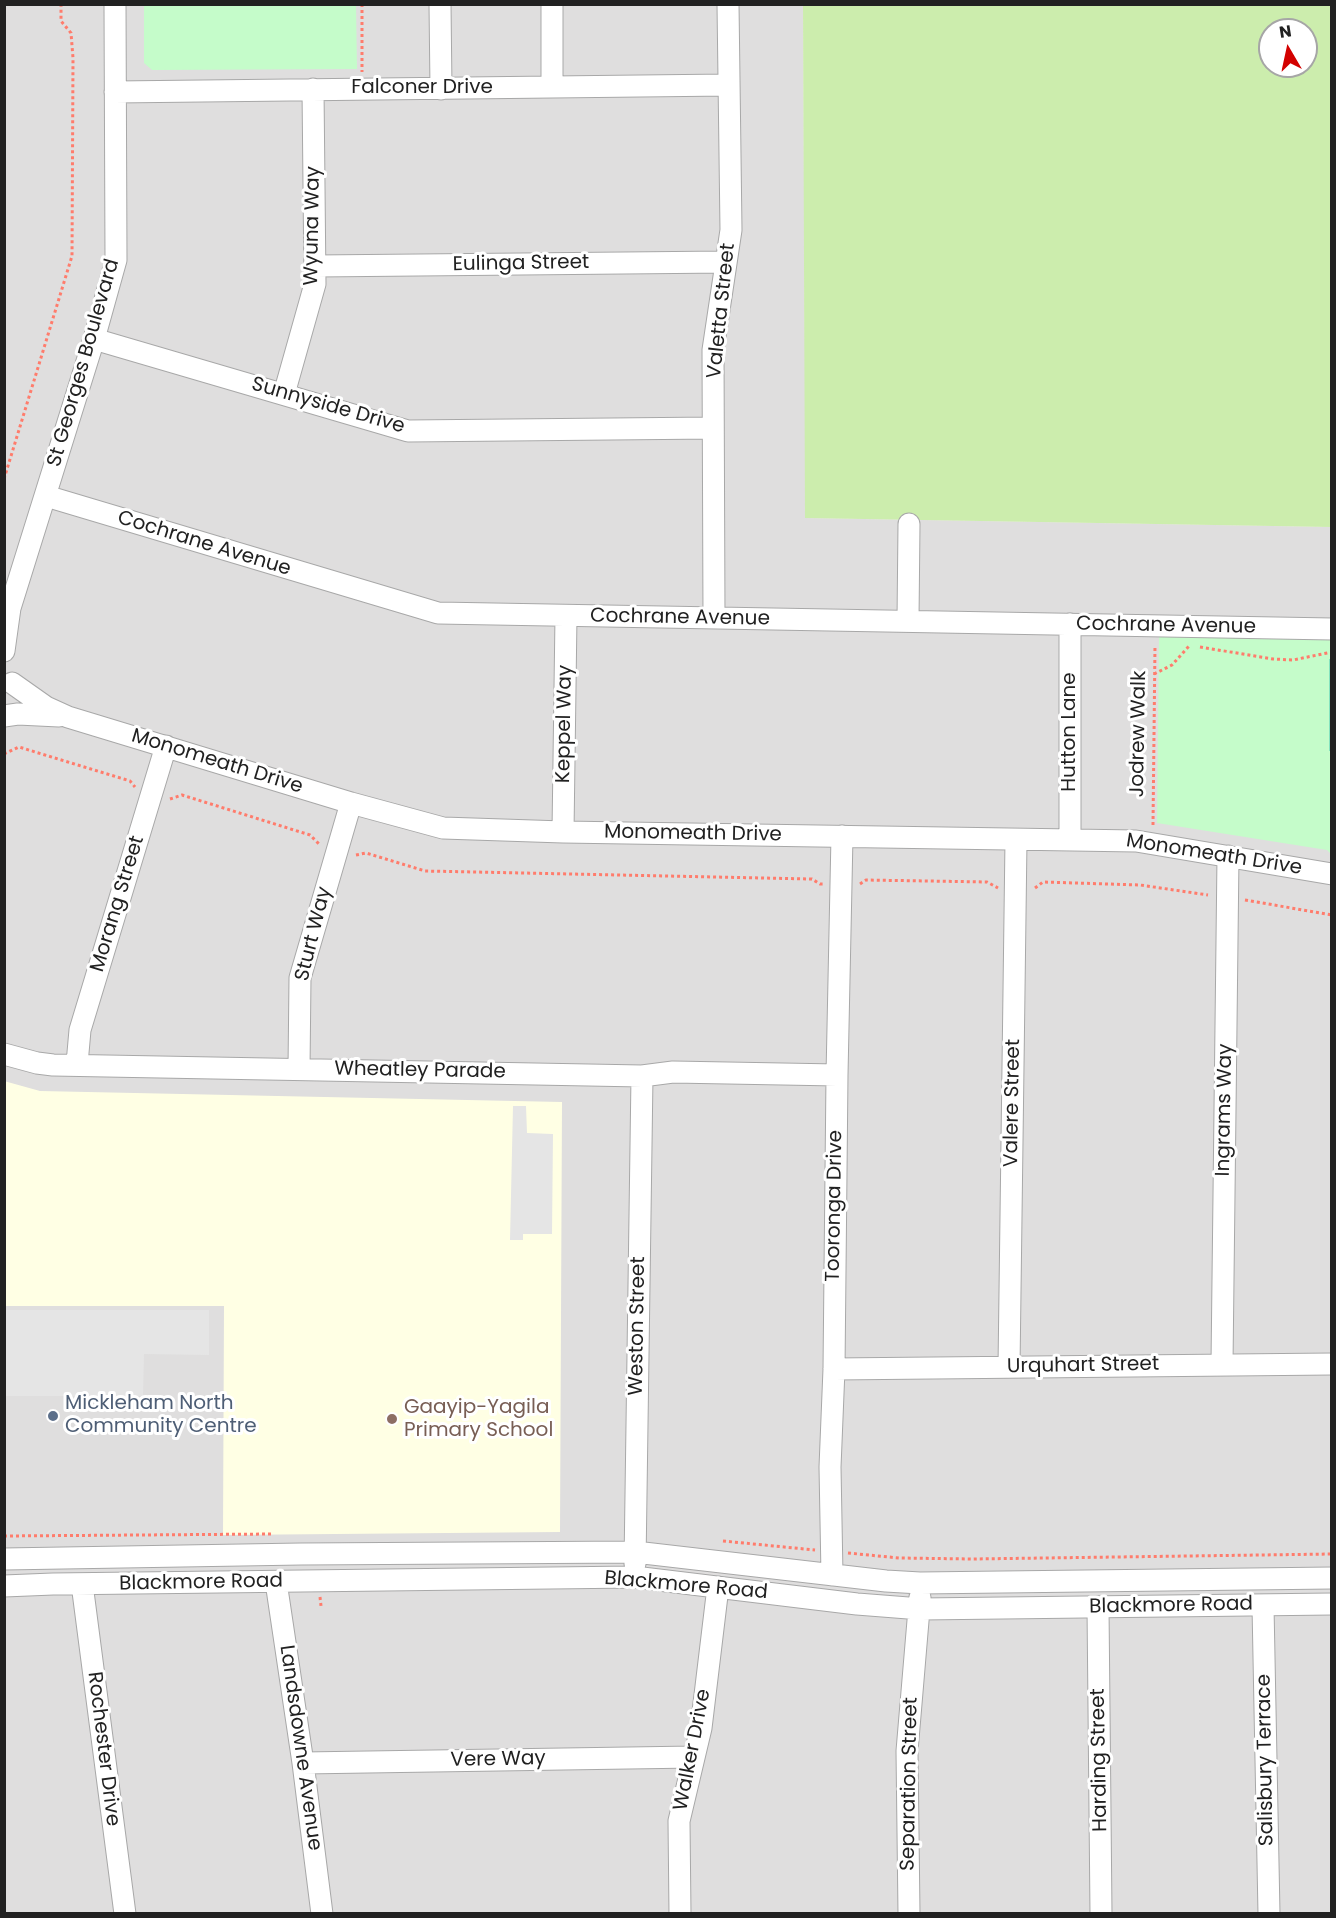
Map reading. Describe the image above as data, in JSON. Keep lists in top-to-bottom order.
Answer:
{
  "streets": {
    "street": [
      "Falconer Drive",
      "Wyuna Way",
      "Eulinga Street",
      "Valetta Street",
      "St Georges Boulevard",
      "Sunnyside Drive",
      "Cochrane Avenue",
      "Keppel Way",
      "Hutton Lane",
      "Monomeath Drive",
      "Morang Street",
      "Sturt Way",
      "Wheatley Parade",
      "Valere Street",
      "Ingrams Way",
      "Tooronga Drive",
      "Weston Street",
      "Urquhart Street",
      "Blackmore Road",
      "Landsdowne Avenue",
      "Rochester Drive",
      "Walker Drive",
      "Vere Way",
      "Harding Street",
      "Salisbury Terrace",
      "Separation Street"
    ],
    "path": ["Jodrew Walk"]
  },
  "crossings": [
    ["Falconer Drive", "Wyuna Way"],
    ["Falconer Drive", "Valetta Street"],
    ["Falconer Drive", "St Georges Boulevard"],
    ["Wyuna Way", "Eulinga Street"],
    ["Wyuna Way", "Sunnyside Drive"],
    ["Eulinga Street", "Valetta Street"],
    ["Valetta Street", "Sunnyside Drive"],
    ["Valetta Street", "Cochrane Avenue"],
    ["St Georges Boulevard", "Sunnyside Drive"],
    ["St Georges Boulevard", "Cochrane Avenue"],
    ["Cochrane Avenue", "Keppel Way"],
    ["Cochrane Avenue", "Hutton Lane"],
    ["Cochrane Avenue", "Jodrew Walk"],
    ["Keppel Way", "Monomeath Drive"],
    ["Hutton Lane", "Monomeath Drive"],
    ["Jodrew Walk", "Monomeath Drive"],
    ["Monomeath Drive", "Morang Street"],
    ["Monomeath Drive", "Sturt Way"],
    ["Monomeath Drive", "Valere Street"],
    ["Monomeath Drive", "Ingrams Way"],
    ["Monomeath Drive", "Tooronga Drive"],
    ["Morang Street", "Wheatley Parade"],
    ["Sturt Way", "Wheatley Parade"],
    ["Wheatley Parade", "Tooronga Drive"],
    ["Wheatley Parade", "Weston Street"],
    ["Valere Street", "Urquhart Street"],
    ["Ingrams Way", "Urquhart Street"],
    ["Tooronga Drive", "Urquhart Street"],
    ["Tooronga Drive", "Blackmore Road"],
    ["Weston Street", "Blackmore Road"],
    ["Blackmore Road", "Landsdowne Avenue"],
    ["Blackmore Road", "Rochester Drive"],
    ["Blackmore Road", "Walker Drive"],
    ["Blackmore Road", "Harding Street"],
    ["Blackmore Road", "Salisbury Terrace"],
    ["Blackmore Road", "Separation Street"],
    ["Landsdowne Avenue", "Vere Way"],
    ["Walker Drive", "Vere Way"]
  ],
  "places": ["Mickleham North Community Centre", "Gaayip-Yagila Primary School"],
  "north": "top"
}
